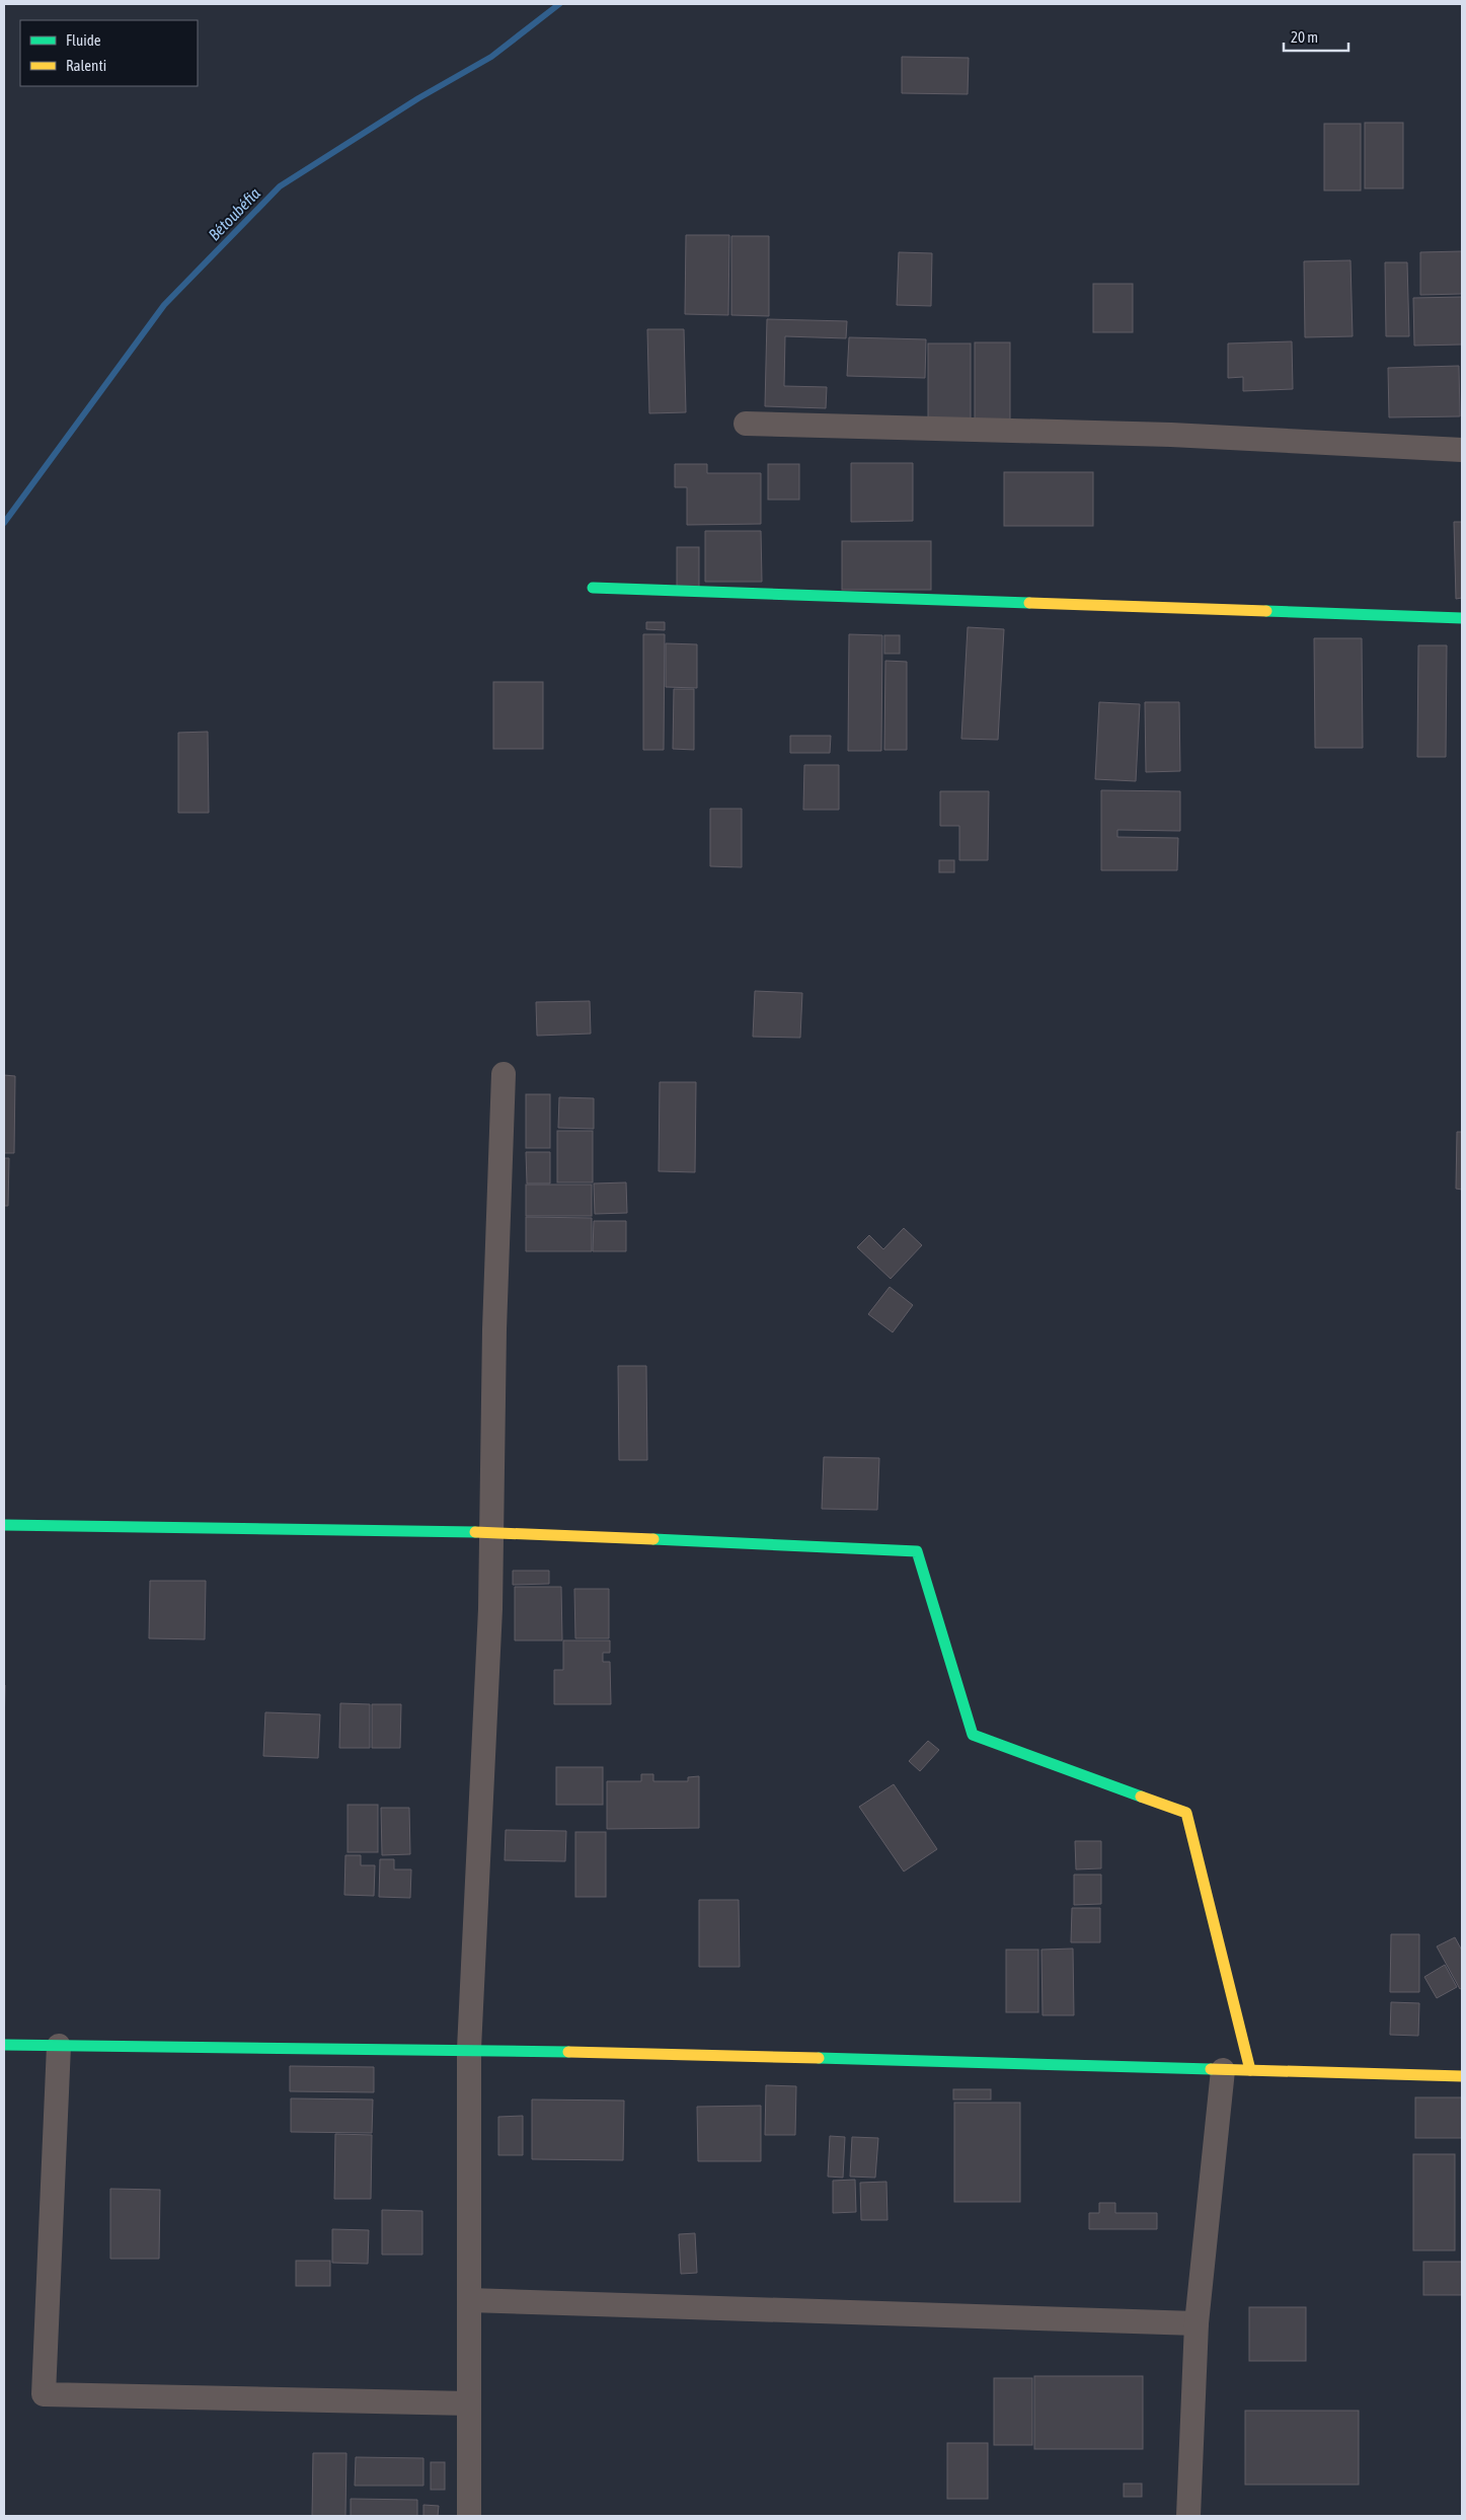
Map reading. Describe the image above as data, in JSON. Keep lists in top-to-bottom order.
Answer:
{
  "water": ["Bétoubéfia"],
  "legend": ["Fluide", "Ralenti"],
  "scale_bar": "20 m"
}
